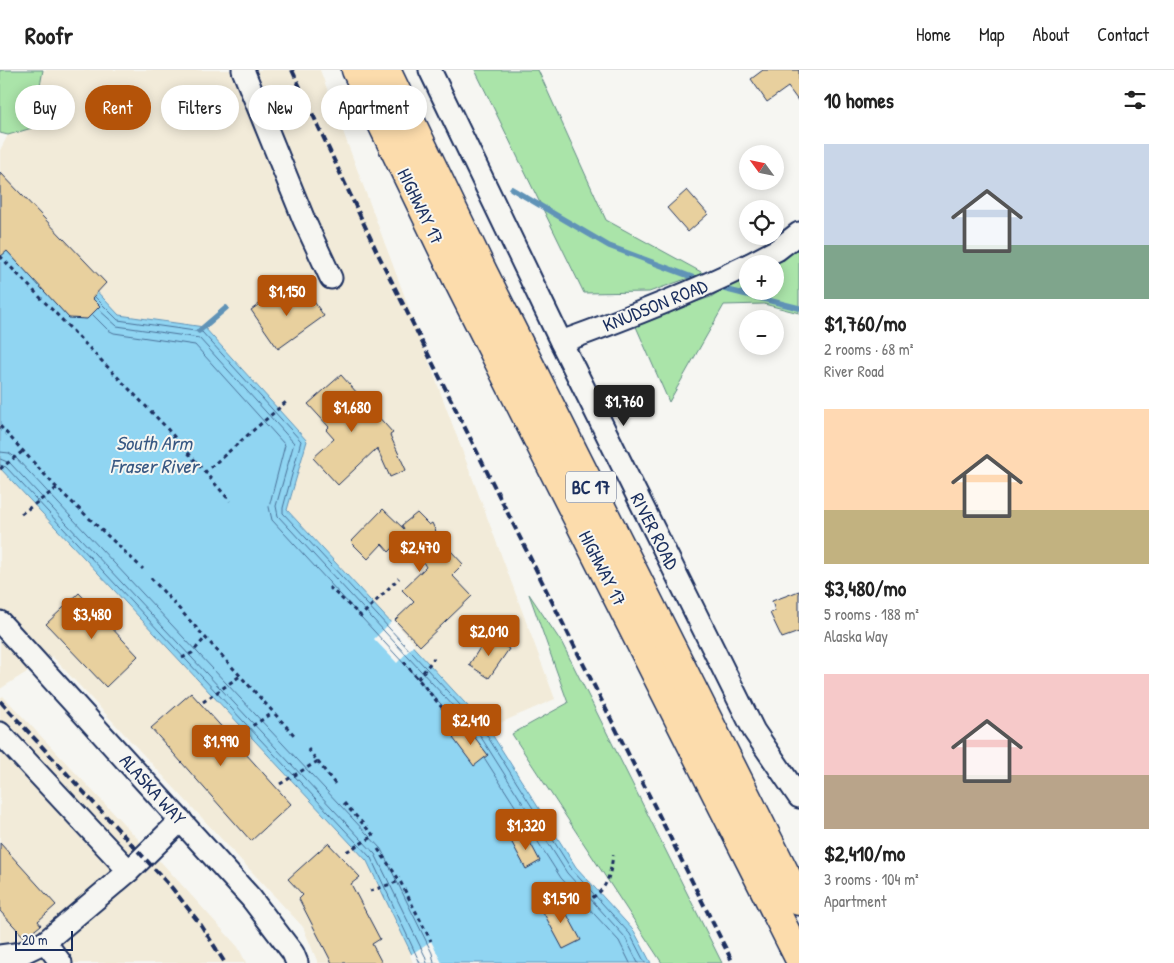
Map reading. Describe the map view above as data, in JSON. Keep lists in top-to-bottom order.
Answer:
{
  "streets": {
    "highway": ["HIGHWAY 17", "BC 17"],
    "street": ["KNUDSON ROAD", "RIVER ROAD", "ALASKA WAY"]
  },
  "crossings": [
    ["KNUDSON ROAD", "RIVER ROAD"]
  ],
  "water": ["South Arm Fraser River"],
  "scale_bar": "20 m",
  "north": "top left",
  "page": {
    "header": "Roofr",
    "nav": [
      "Home",
      "Map",
      "About",
      "Contact"
    ],
    "heading": "10 homes",
    "chip": [
      "Buy",
      "Rent",
      "Filters",
      "New",
      "Apartment"
    ],
    "list": [
      {
        "name": "$1,760/mo",
        "note": "2 rooms · 68 m² · River Road"
      },
      {
        "name": "$3,480/mo",
        "note": "5 rooms · 188 m² · Alaska Way"
      },
      {
        "name": "$2,410/mo",
        "note": "3 rooms · 104 m² · Apartment"
      }
    ],
    "map_buttons": ["+", "−"],
    "price": [
      "$1,150",
      "$1,760",
      "$1,680",
      "$2,470",
      "$3,480",
      "$2,010",
      "$2,410",
      "$1,990",
      "$1,320",
      "$1,510"
    ],
    "scale": "20 m"
  }
}
